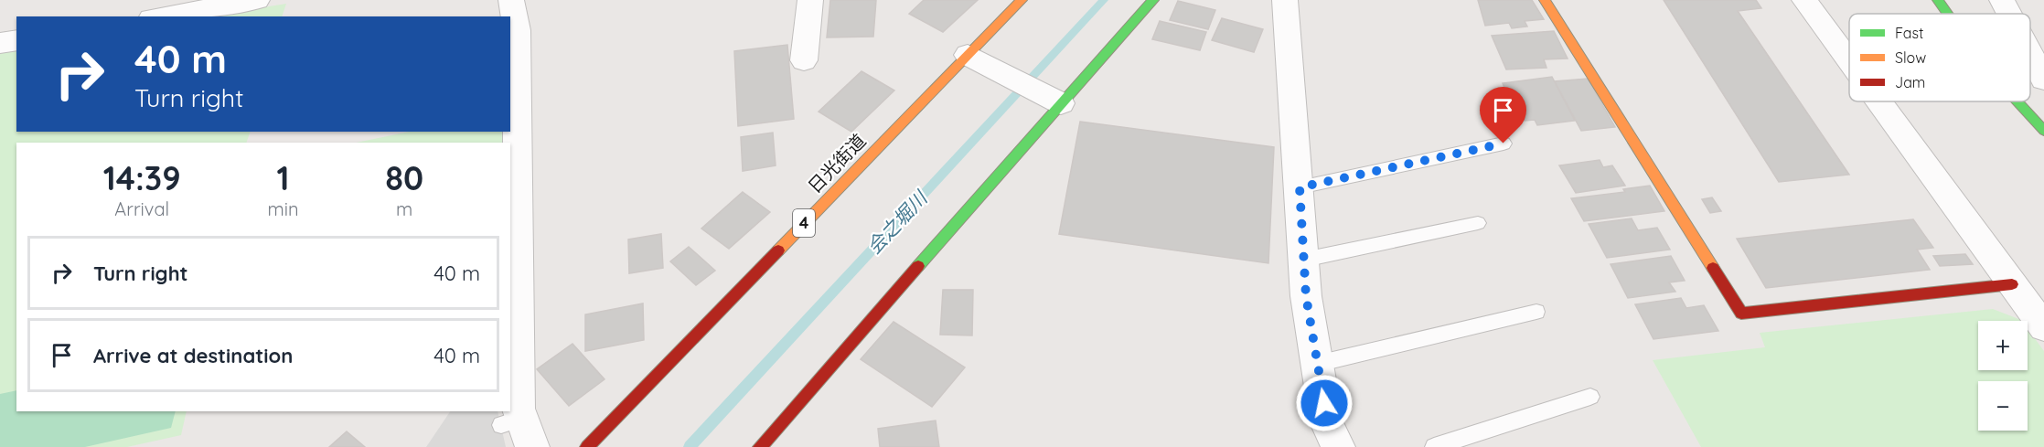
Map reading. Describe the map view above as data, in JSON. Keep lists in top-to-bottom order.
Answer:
{
  "streets": {
    "main road": ["日光街道", "4"]
  },
  "water": ["会之堀川"],
  "legend": ["Fast", "Slow", "Jam"],
  "page": {
    "turn": ["40 m", "Turn right"],
    "eta": [
      "14:39",
      "Arrival",
      "1",
      "min",
      "80",
      "m"
    ],
    "list": [
      {
        "name": "Turn right",
        "value": "40 m"
      },
      {
        "name": "Arrive at destination",
        "value": "40 m"
      }
    ],
    "map_buttons": ["+", "−"]
  }
}
